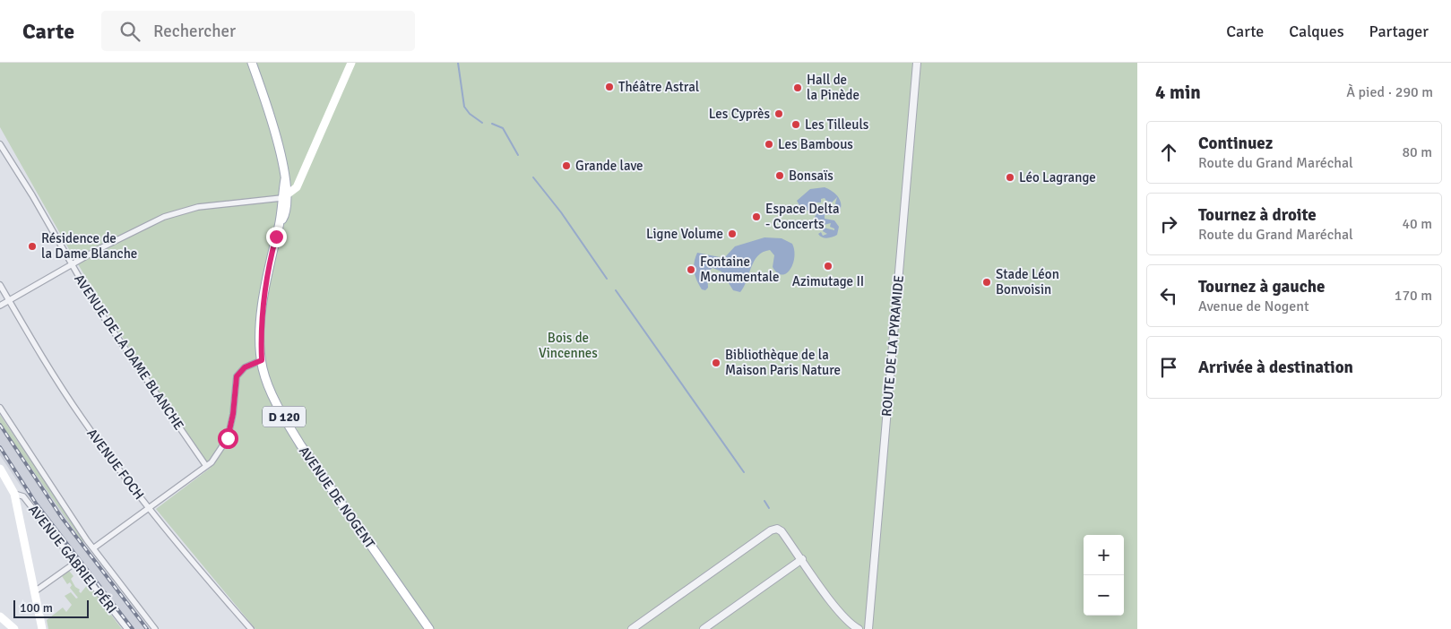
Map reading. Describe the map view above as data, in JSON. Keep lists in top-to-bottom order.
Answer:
{
  "streets": {
    "main road": ["D 120", "AVENUE DE NOGENT"],
    "street": [
      "ROUTE DE LA PYRAMIDE",
      "AVENUE DE LA DAME BLANCHE",
      "AVENUE FOCH",
      "AVENUE GABRIEL PÉRI"
    ]
  },
  "parks": ["Bois de Vincennes"],
  "places": [
    "Théâtre Astral",
    "Hall de la Pinède",
    "Les Cyprès",
    "Les Tilleuls",
    "Les Bambous",
    "Grande lave",
    "Bonsaïs",
    "Léo Lagrange",
    "Espace Delta - Concerts",
    "Ligne Volume",
    "Résidence de la Dame Blanche",
    "Azimutage II",
    "Fontaine Monumentale",
    "Stade Léon Bonvoisin",
    "Bibliothèque de la Maison Paris Nature"
  ],
  "scale_bar": "100 m",
  "page": {
    "header": "Carte",
    "search": "Rechercher",
    "nav": ["Carte", "Calques", "Partager"],
    "heading": ["4 min", "À pied · 290 m"],
    "list": [
      ["Continuez", "Route du Grand Maréchal", "80 m"],
      ["Tournez à droite", "Route du Grand Maréchal", "40 m"],
      ["Tournez à gauche", "Avenue de Nogent", "170 m"],
      "Arrivée à destination"
    ],
    "map_buttons": ["+", "−"],
    "scale": "100 m"
  }
}
